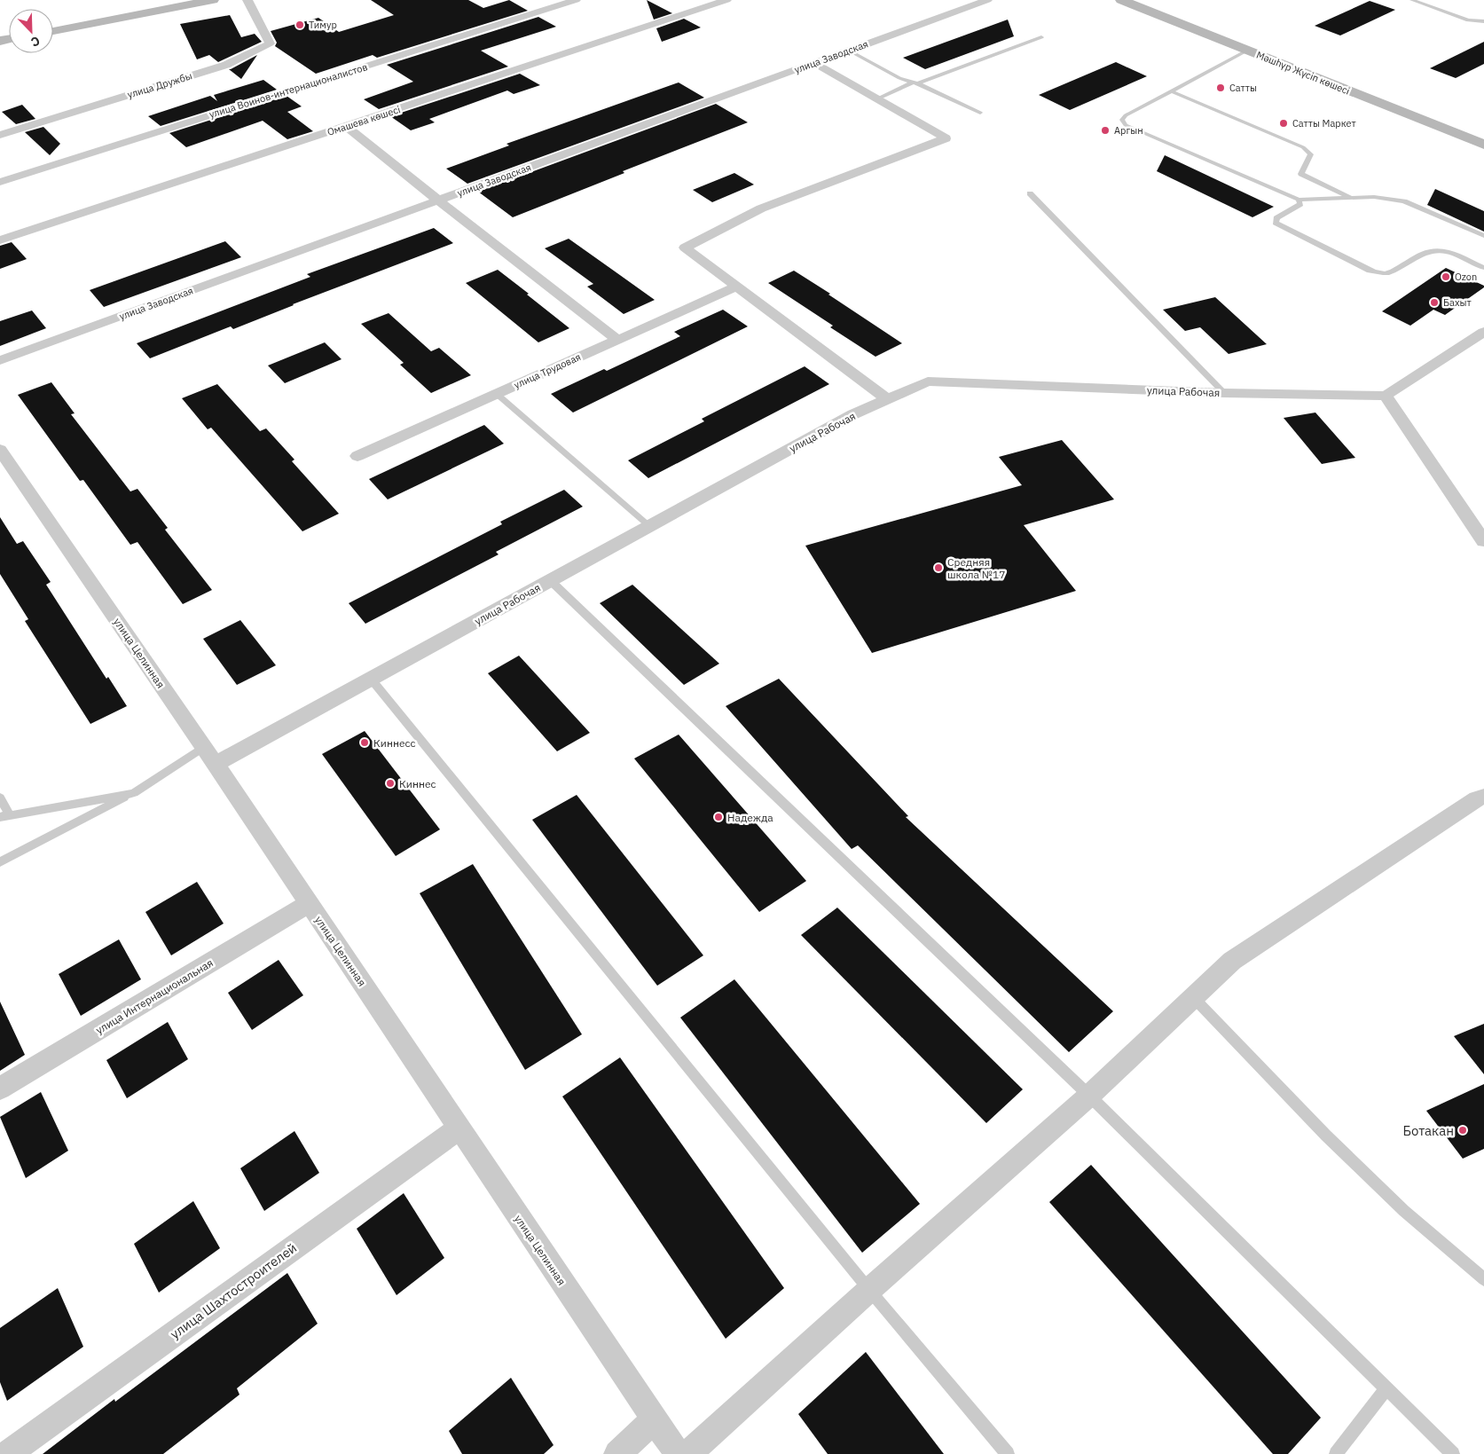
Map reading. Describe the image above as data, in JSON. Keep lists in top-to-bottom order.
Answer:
{
  "streets": {
    "main road": ["Мәшһүр Жүсіп көшесі"],
    "street": [
      "улица Заводская",
      "улица Дружбы",
      "улица Воинов-интернационалистов",
      "Омашева көшесі",
      "улица Трудовая",
      "улица Рабочая",
      "улица Целинная",
      "улица Интернациональная",
      "улица Шахтостроителей"
    ]
  },
  "crossings": [
    ["улица Рабочая", "улица Целинная"],
    ["улица Целинная", "улица Интернациональная"],
    ["улица Целинная", "улица Шахтостроителей"]
  ],
  "places": [
    "Тимур",
    "Сатты",
    "Сатты Маркет",
    "Аргын",
    "Ozon",
    "Бахыт",
    "Средняя школа №17",
    "Киннесс",
    "Киннес",
    "Надежда",
    "Ботакан"
  ],
  "north": "bottom right"
}
